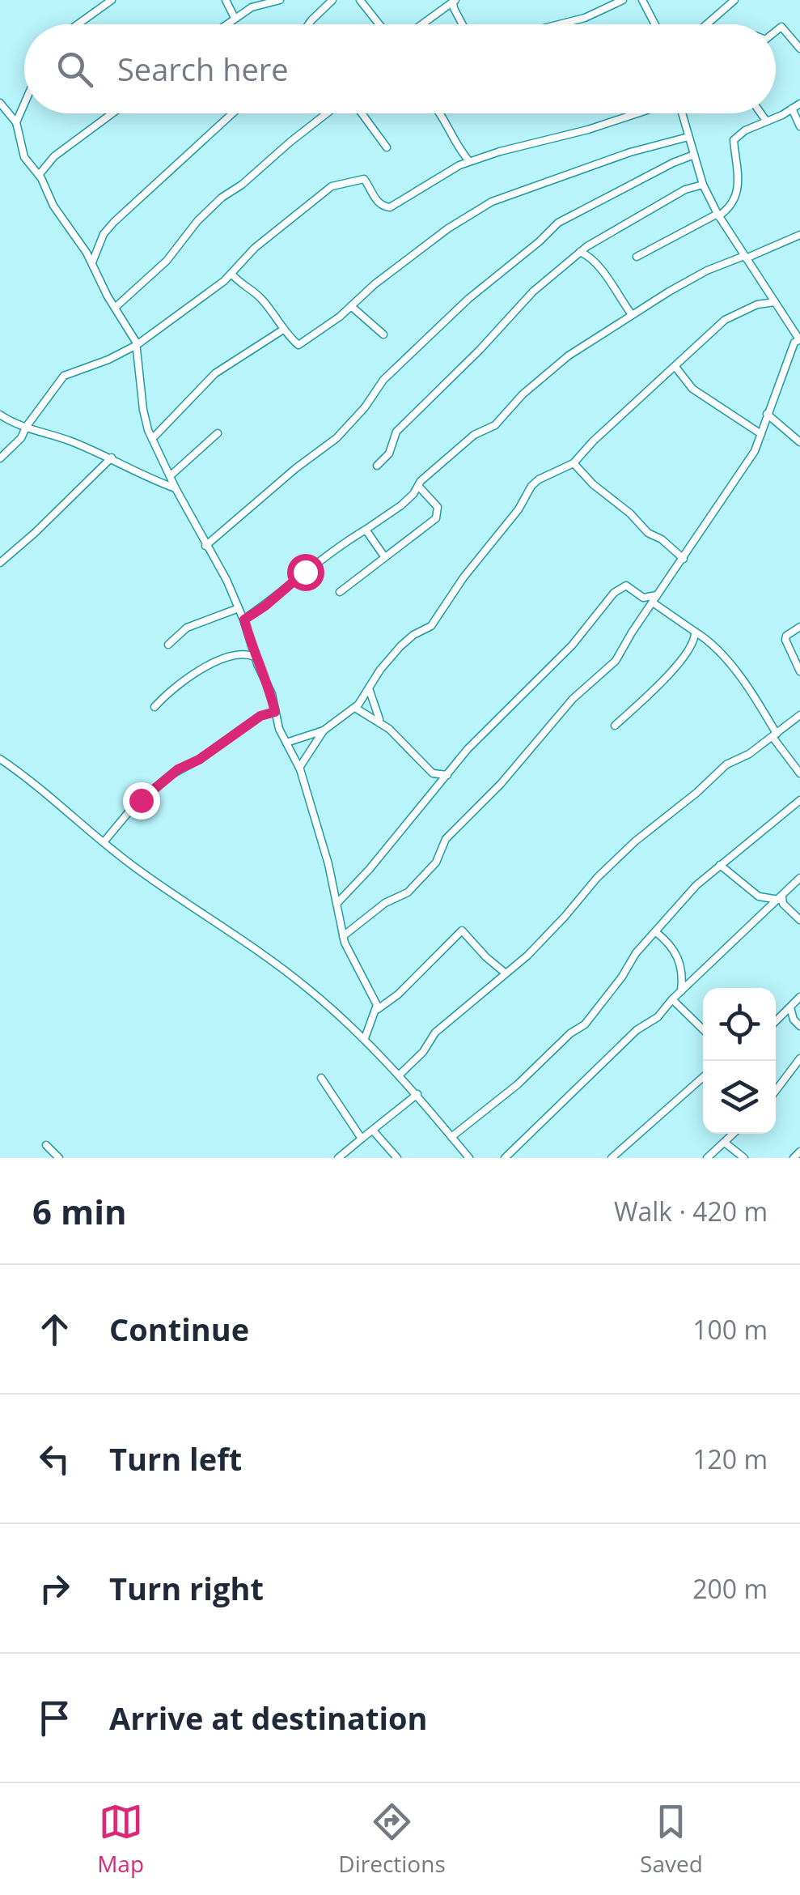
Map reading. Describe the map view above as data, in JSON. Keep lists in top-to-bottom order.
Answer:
{
  "page": {
    "search": "Search here",
    "heading": ["6 min", "Walk · 420 m"],
    "list": [
      ["Continue", "100 m"],
      ["Turn left", "120 m"],
      ["Turn right", "200 m"],
      "Arrive at destination"
    ],
    "nav": ["Map", "Directions", "Saved"]
  }
}
